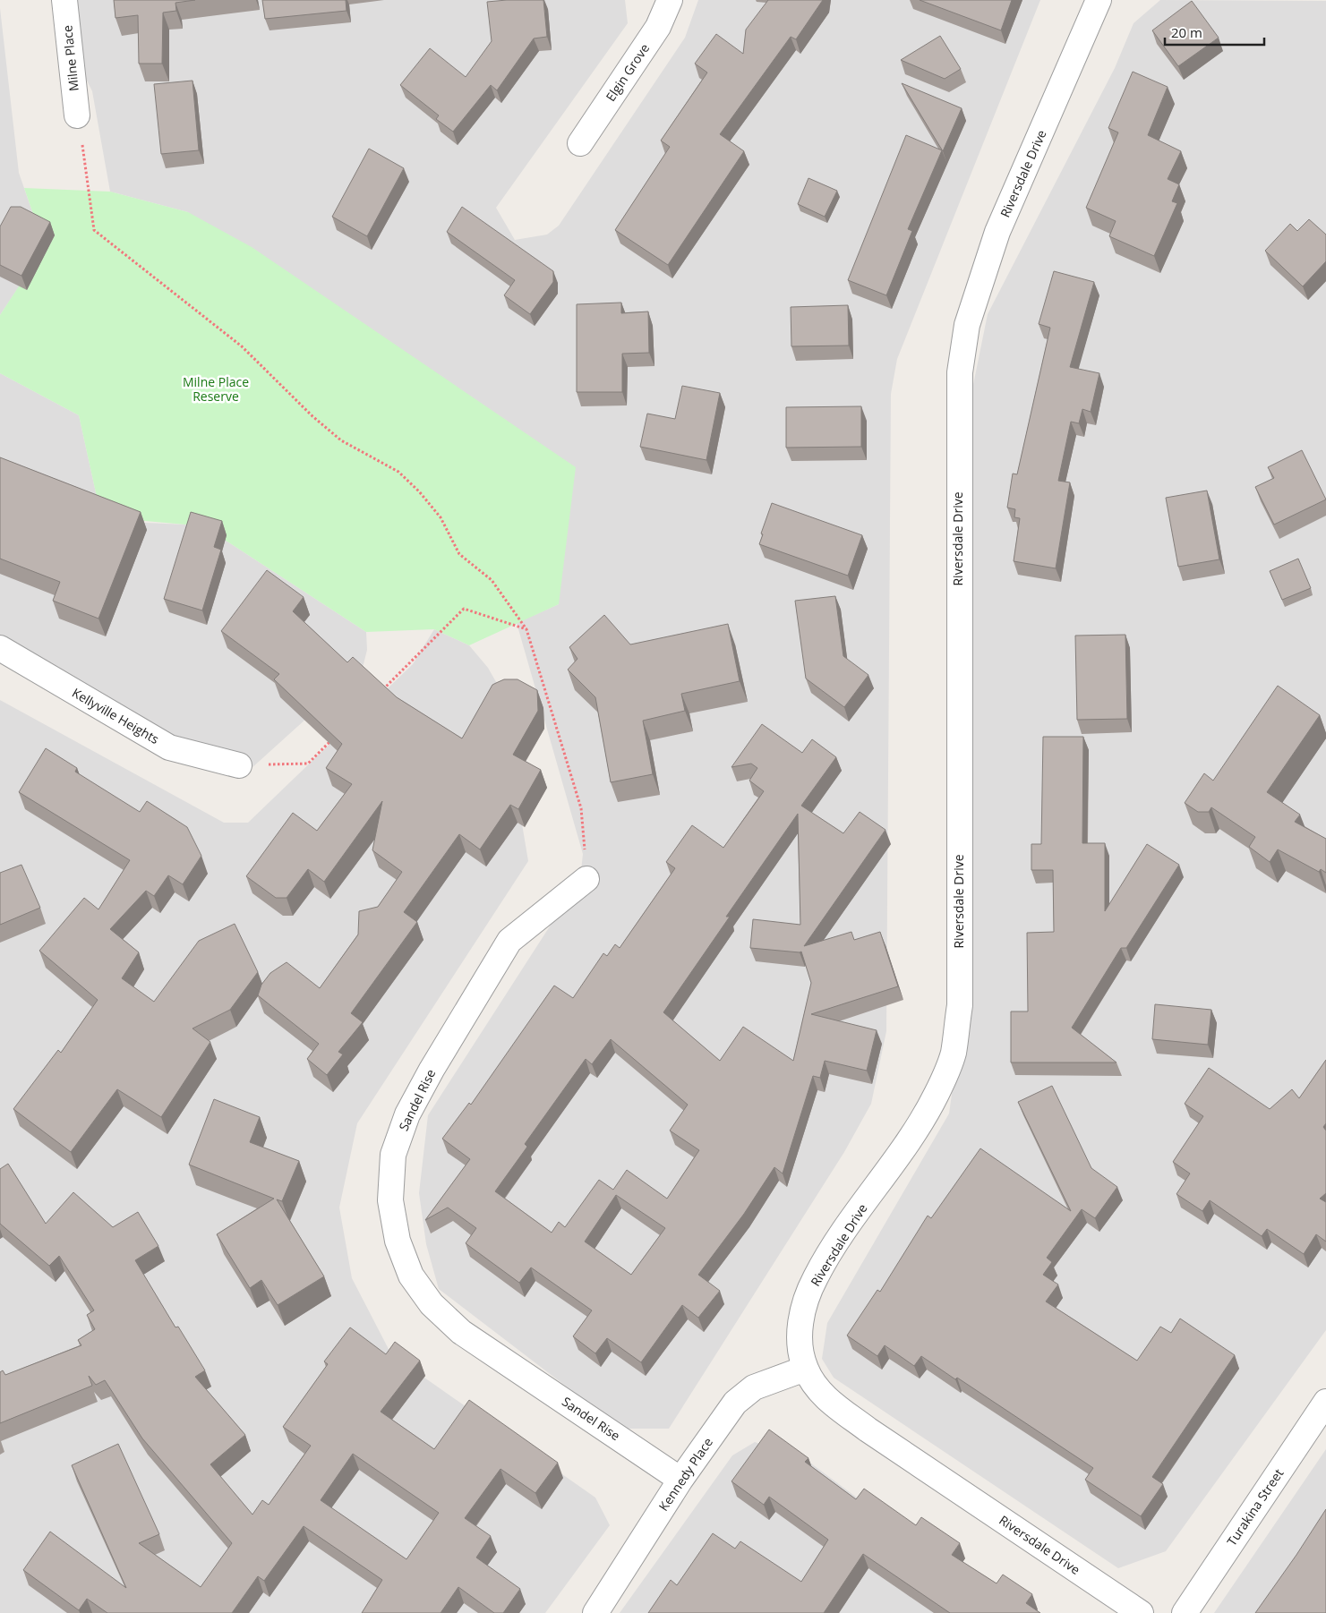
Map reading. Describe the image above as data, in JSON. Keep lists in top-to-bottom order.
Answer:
{
  "streets": {
    "street": [
      "Milne Place",
      "Elgin Grove",
      "Riversdale Drive",
      "Kellyville Heights",
      "Sandel Rise",
      "Kennedy Place",
      "Turakina Street"
    ]
  },
  "crossings": [
    ["Riversdale Drive", "Kennedy Place"],
    ["Sandel Rise", "Kennedy Place"]
  ],
  "parks": ["Milne Place Reserve"],
  "scale_bar": "20 m"
}
